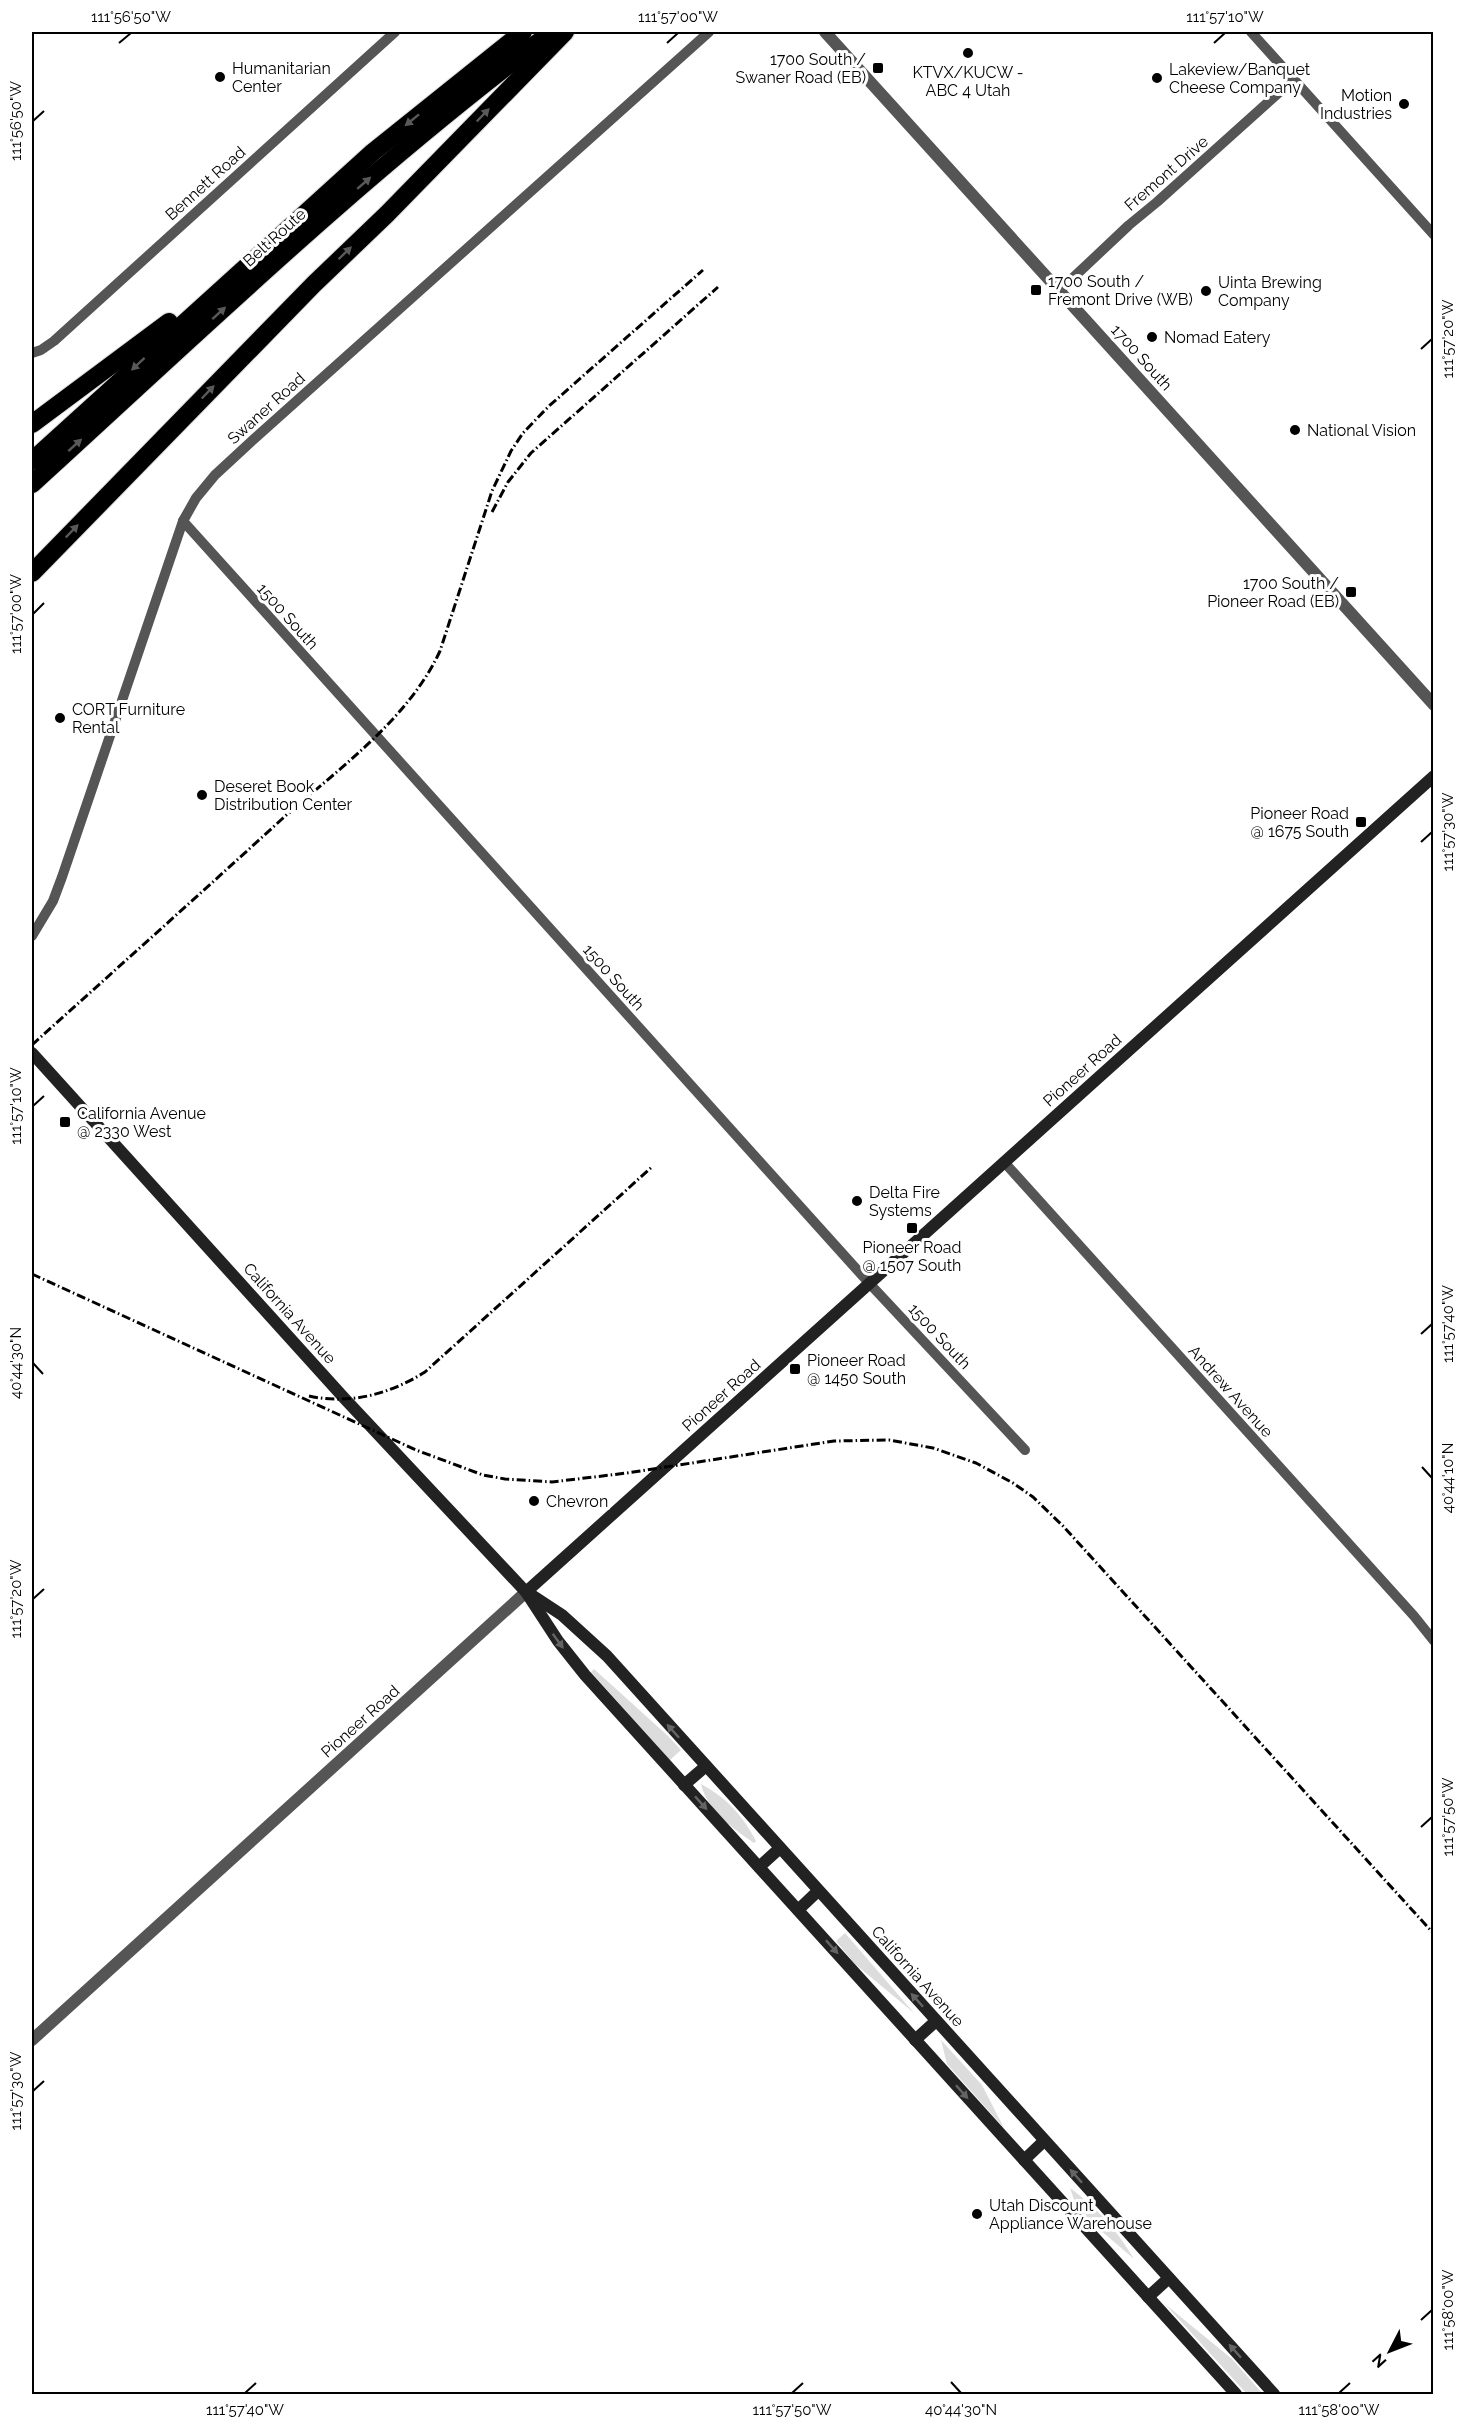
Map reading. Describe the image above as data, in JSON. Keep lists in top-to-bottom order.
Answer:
{
  "streets": {
    "highway": ["Belt Route"],
    "main road": ["Pioneer Road", "California Avenue"],
    "street": [
      "Fremont Drive",
      "Bennett Road",
      "1700 South",
      "Swaner Road",
      "1500 South",
      "Andrew Avenue"
    ]
  },
  "crossings": [
    ["Fremont Drive", "1700 South"],
    ["Swaner Road", "1500 South"],
    ["1500 South", "Pioneer Road"],
    ["Pioneer Road", "California Avenue"],
    ["Pioneer Road", "Andrew Avenue"]
  ],
  "places": {
    "other": [
      "KTVX/KUCW - ABC 4 Utah",
      "Humanitarian Center",
      "Lakeview/Banquet Cheese Company",
      "Motion Industries",
      "Uinta Brewing Company",
      "Nomad Eatery",
      "National Vision",
      "CORT Furniture Rental",
      "Deseret Book Distribution Center",
      "Delta Fire Systems",
      "Chevron",
      "Utah Discount Appliance Warehouse"
    ],
    "transit": [
      "1700 South / Swaner Road (EB)",
      "1700 South / Fremont Drive (WB)",
      "1700 South / Pioneer Road (EB)",
      "Pioneer Road @ 1675 South",
      "California Avenue @ 2330 West",
      "Pioneer Road @ 1507 South",
      "Pioneer Road @ 1450 South"
    ]
  },
  "north": "bottom left",
  "coordinates": [
    "111°56'50\"W",
    "111°57'00\"W",
    "111°57'10\"W",
    "111°57'20\"W",
    "111°57'30\"W",
    "111°57'40\"W",
    "40°44'30\"N",
    "40°44'10\"N",
    "111°57'50\"W",
    "111°58'00\"W"
  ]
}
